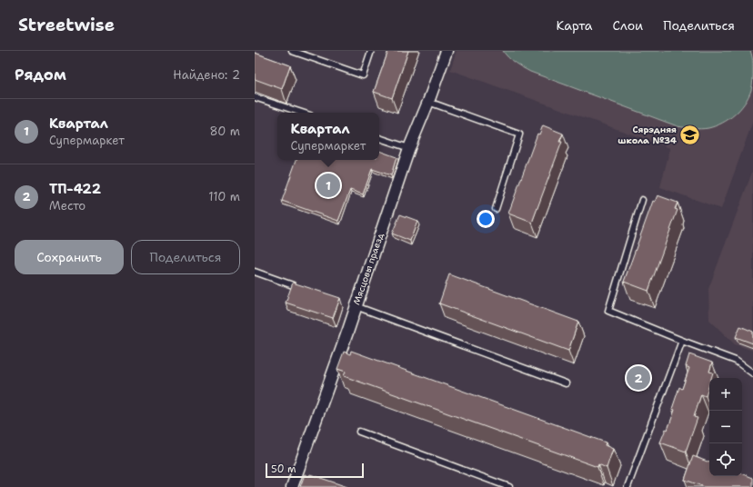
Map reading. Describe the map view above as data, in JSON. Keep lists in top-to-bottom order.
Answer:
{
  "streets": {
    "street": ["Мясцовы праезд"]
  },
  "places": {
    "school or university": ["Сярэдняя школа №34"]
  },
  "scale_bar": "50 m",
  "page": {
    "header": "Streetwise",
    "nav": ["Карта", "Слои", "Поделиться"],
    "heading": ["Рядом", "Найдено: 2"],
    "list": [
      {
        "mark": "1",
        "name": "Квартал",
        "note": "Супермаркет",
        "value": "80 m"
      },
      {
        "mark": "2",
        "name": "ТП-422",
        "note": "Место",
        "value": "110 m"
      }
    ],
    "popup": ["Квартал", "Супермаркет"],
    "pins": ["1", "2"],
    "buttons": ["Сохранить", "Поделиться"],
    "map_buttons": ["+", "−"],
    "scale": "50 m"
  }
}
